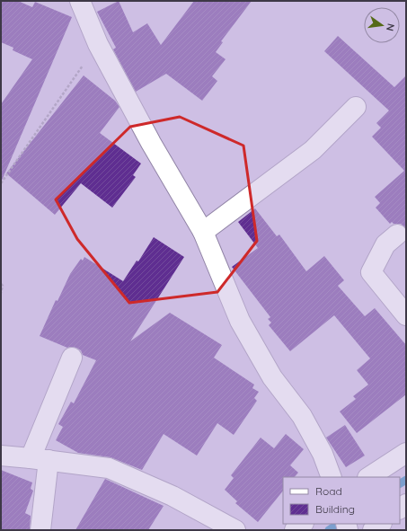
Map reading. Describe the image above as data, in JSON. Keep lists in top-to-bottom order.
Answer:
{
  "legend": ["Road", "Building"],
  "north": "right"
}
